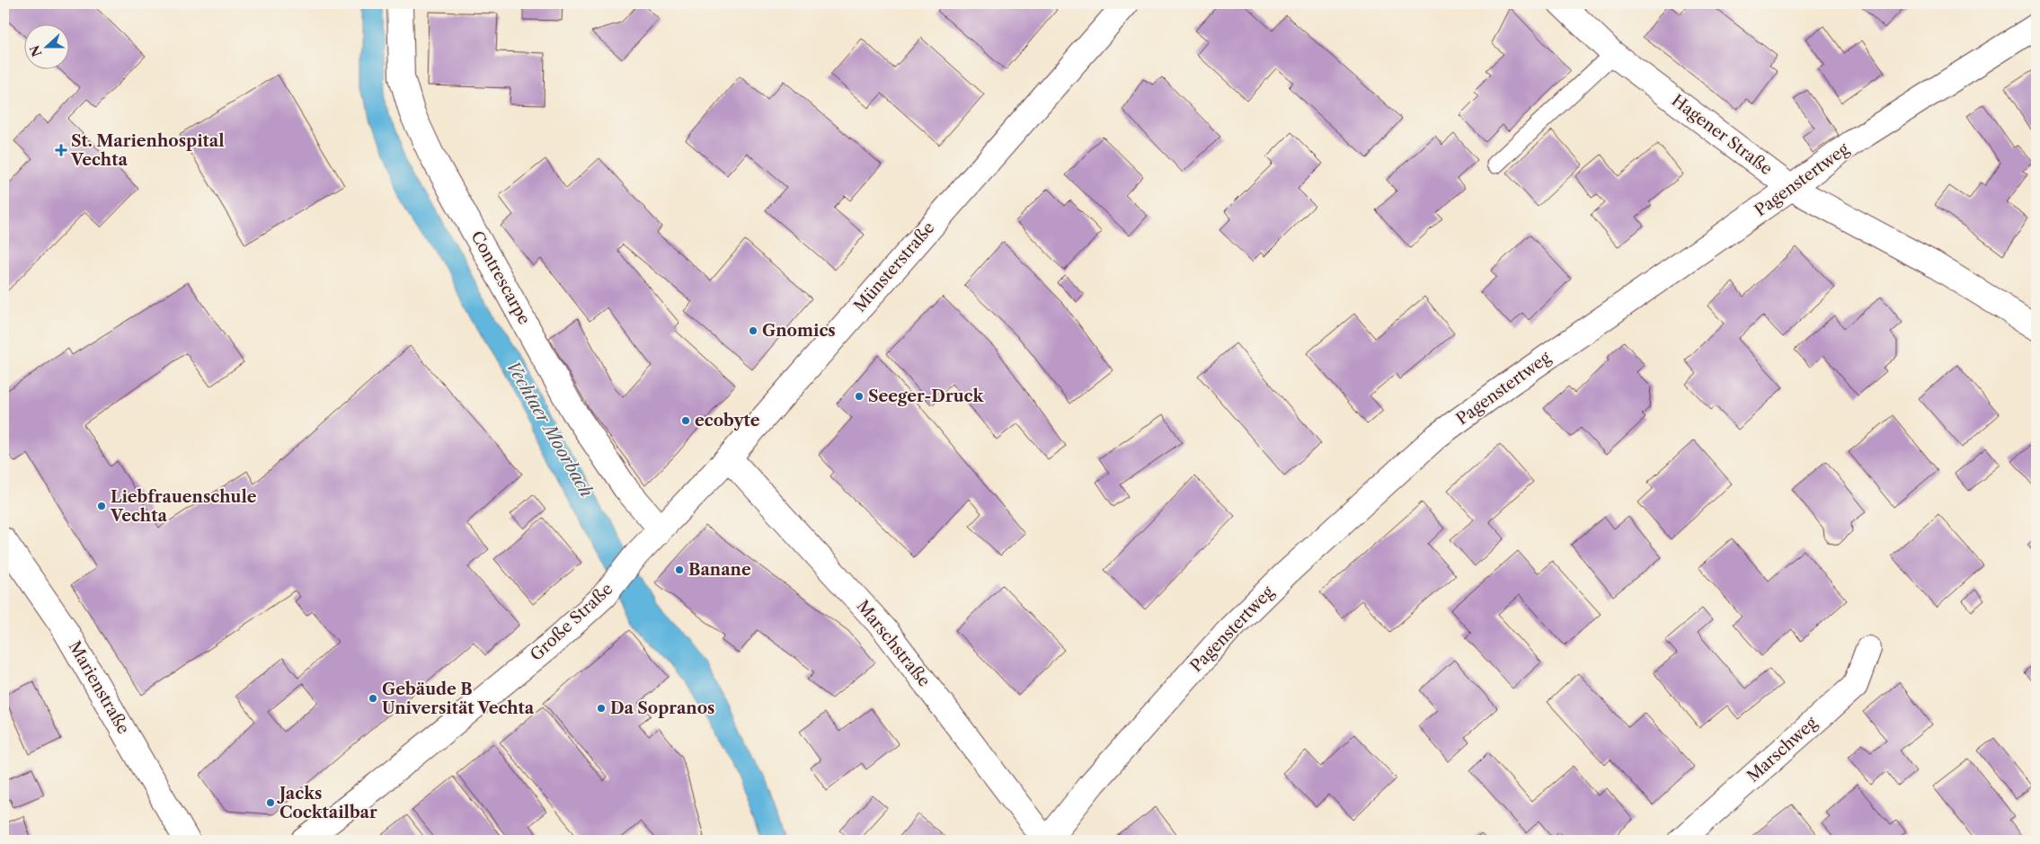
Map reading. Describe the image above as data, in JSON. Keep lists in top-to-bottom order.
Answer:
{
  "streets": {
    "street": [
      "Hagener Straße",
      "Pagenstertweg",
      "Münsterstraße",
      "Contrescarpe",
      "Große Straße",
      "Marschstraße",
      "Marienstraße",
      "Marschweg"
    ]
  },
  "crossings": [
    ["Hagener Straße", "Pagenstertweg"],
    ["Pagenstertweg", "Marschstraße"],
    ["Münsterstraße", "Contrescarpe"],
    ["Münsterstraße", "Große Straße"],
    ["Münsterstraße", "Marschstraße"],
    ["Contrescarpe", "Große Straße"]
  ],
  "water": ["Vechtaer Moorbach"],
  "places": {
    "health": ["St. Marienhospital Vechta"],
    "other": [
      "Gnomics",
      "Seeger-Druck",
      "ecobyte",
      "Liebfrauenschule Vechta",
      "Banane",
      "Gebäude B Universität Vechta",
      "Da Sopranos",
      "Jacks Cocktailbar"
    ]
  },
  "north": "left"
}
